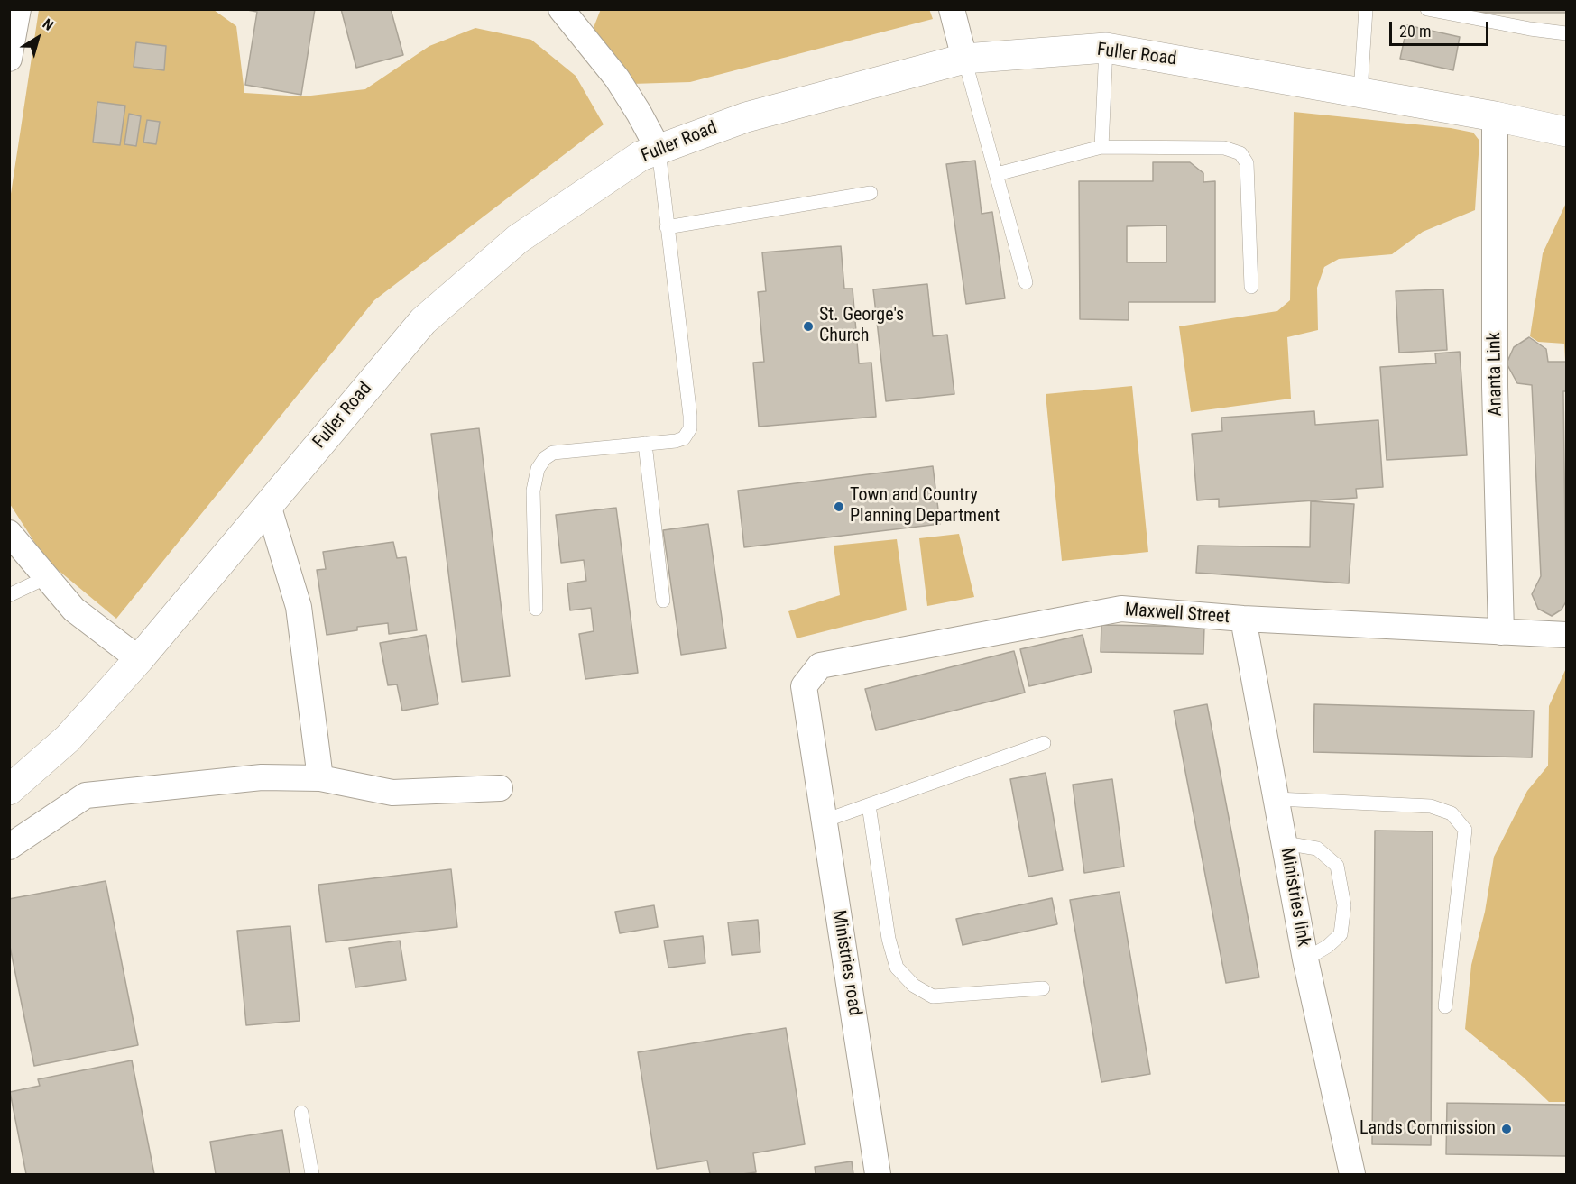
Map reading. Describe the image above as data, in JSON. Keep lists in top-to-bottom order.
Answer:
{
  "streets": {
    "street": [
      "Fuller Road",
      "Ananta Link",
      "Maxwell Street",
      "Ministries link",
      "Ministries road"
    ]
  },
  "crossings": [
    ["Fuller Road", "Ananta Link"],
    ["Ananta Link", "Maxwell Street"],
    ["Maxwell Street", "Ministries link"],
    ["Maxwell Street", "Ministries road"]
  ],
  "places": ["St. George's Church", "Town and Country Planning Department", "Lands Commission"],
  "scale_bar": "20 m",
  "north": "top right"
}
